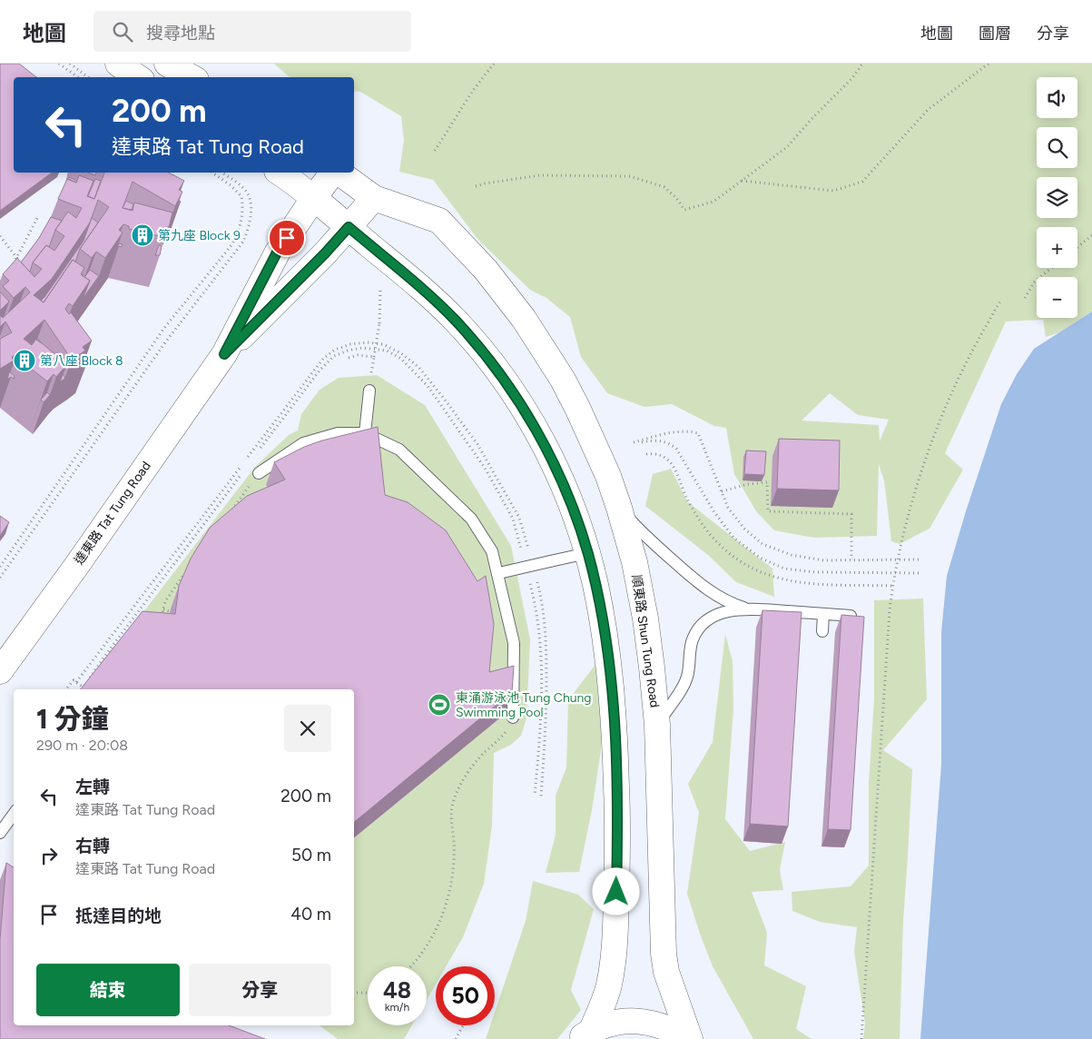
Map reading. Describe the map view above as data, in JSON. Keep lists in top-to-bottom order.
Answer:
{
  "streets": {
    "main road": ["達東路 Tat Tung Road", "順東路 Shun Tung Road"]
  },
  "crossings": [
    ["達東路 Tat Tung Road", "順東路 Shun Tung Road"]
  ],
  "places": {
    "building": ["第九座 Block 9", "第八座 Block 8"],
    "sports": ["東涌游泳池 Tung Chung Swimming Pool"]
  },
  "page": {
    "header": "地圖",
    "search": "搜尋地點",
    "nav": ["地圖", "圖層", "分享"],
    "map_buttons": ["+", "−"],
    "turn": ["200 m", "達東路 Tat Tung Road"],
    "heading": ["1 分鐘", "290 m · 20:08"],
    "list": [
      {
        "name": "左轉",
        "note": "達東路 Tat Tung Road",
        "value": "200 m"
      },
      {
        "name": "右轉",
        "note": "達東路 Tat Tung Road",
        "value": "50 m"
      },
      {
        "name": "抵達目的地",
        "value": "40 m"
      }
    ],
    "buttons": ["結束", "分享"],
    "speed": "48 km/h",
    "limit": "50"
  }
}
